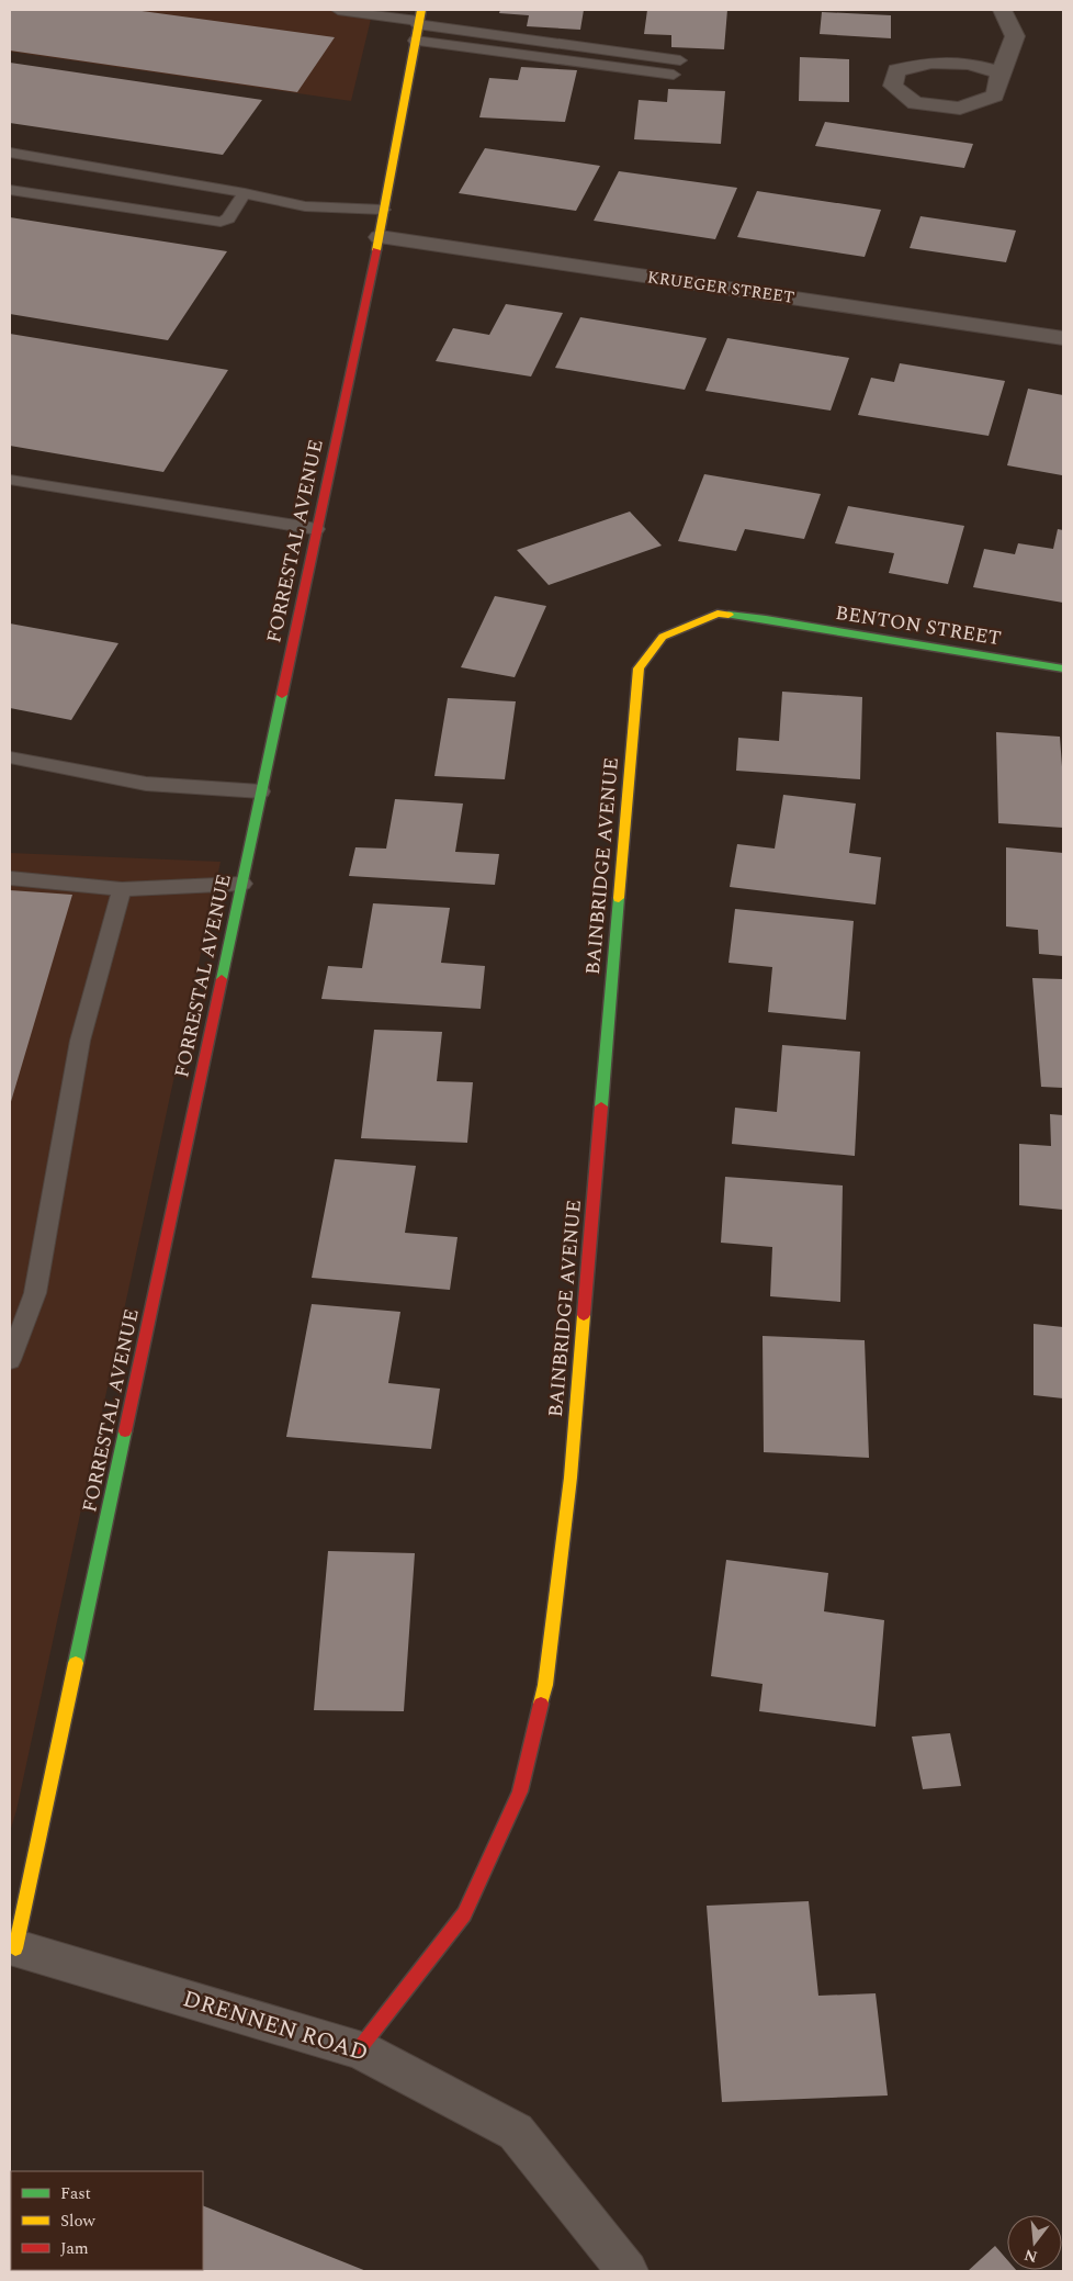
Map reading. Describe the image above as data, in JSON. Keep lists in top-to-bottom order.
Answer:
{
  "streets": {
    "street": [
      "KRUEGER STREET",
      "FORRESTAL AVENUE",
      "BENTON STREET",
      "BAINBRIDGE AVENUE",
      "DRENNEN ROAD"
    ]
  },
  "crossings": [
    ["KRUEGER STREET", "FORRESTAL AVENUE"],
    ["FORRESTAL AVENUE", "DRENNEN ROAD"],
    ["BENTON STREET", "BAINBRIDGE AVENUE"],
    ["BAINBRIDGE AVENUE", "DRENNEN ROAD"]
  ],
  "legend": ["Fast", "Slow", "Jam"],
  "north": "bottom"
}
